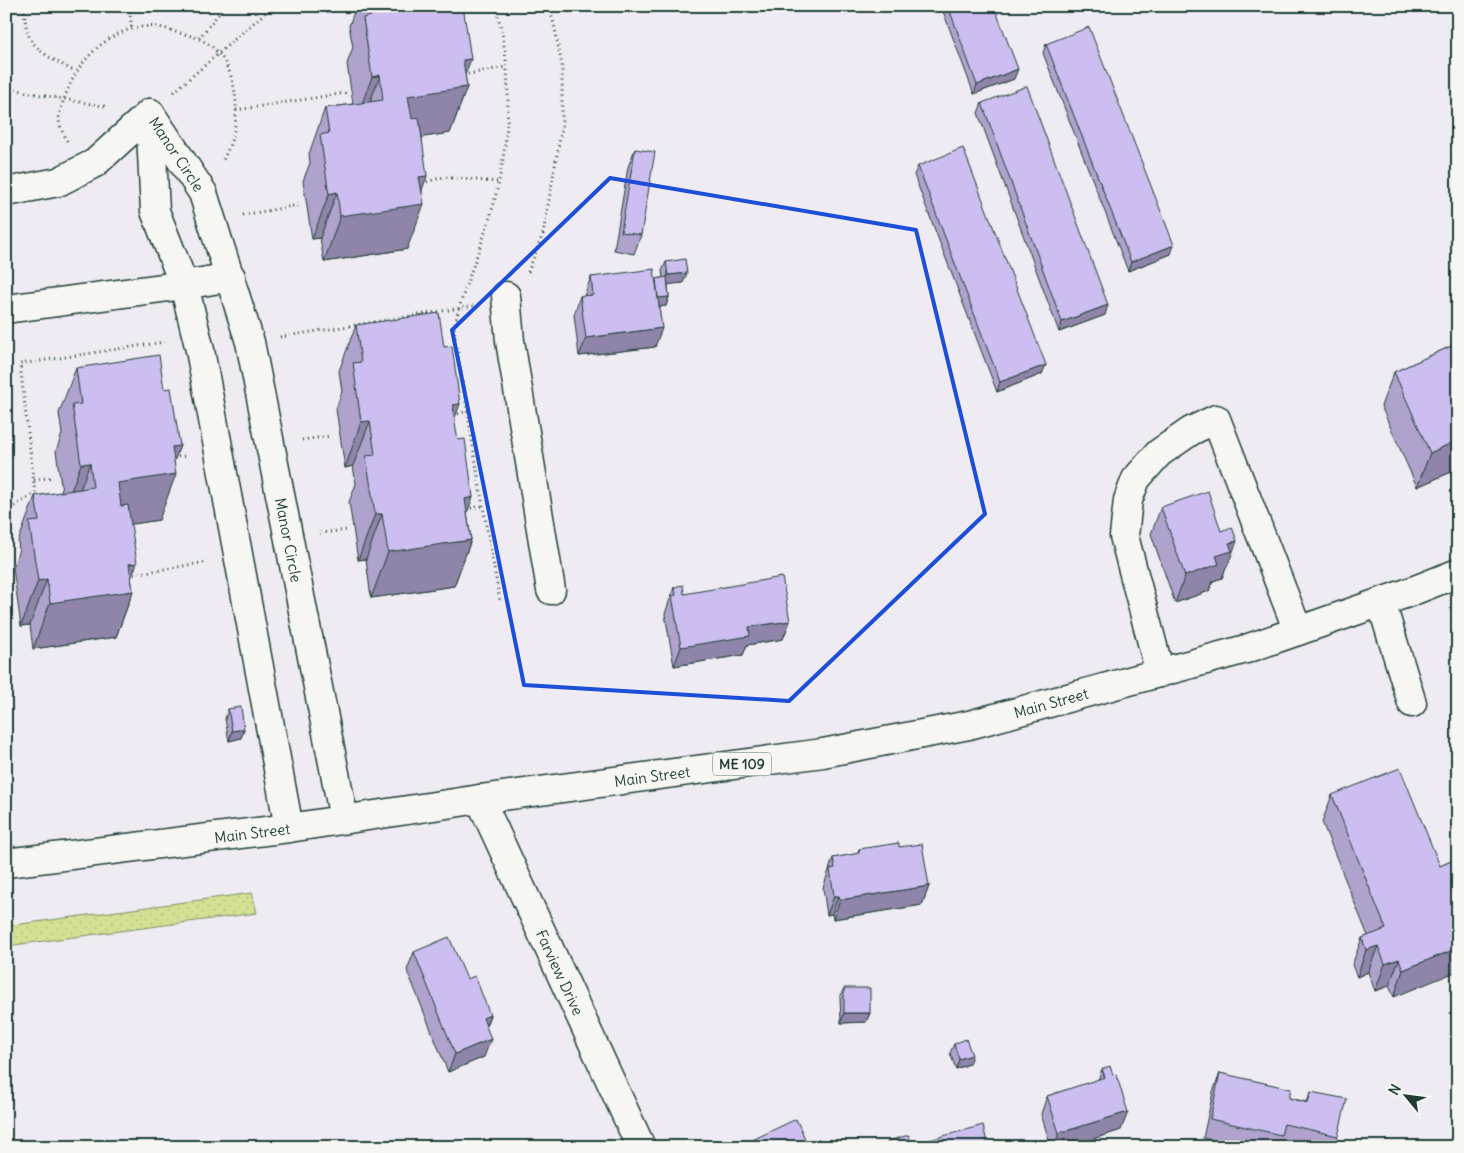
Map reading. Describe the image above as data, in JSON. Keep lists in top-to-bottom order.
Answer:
{
  "streets": {
    "main road": [
      "Manor Circle",
      "Main Street",
      "ME 109",
      "Farview Drive"
    ]
  },
  "crossings": [
    ["Manor Circle", "Main Street"],
    ["Main Street", "Farview Drive"]
  ],
  "north": "top left"
}
